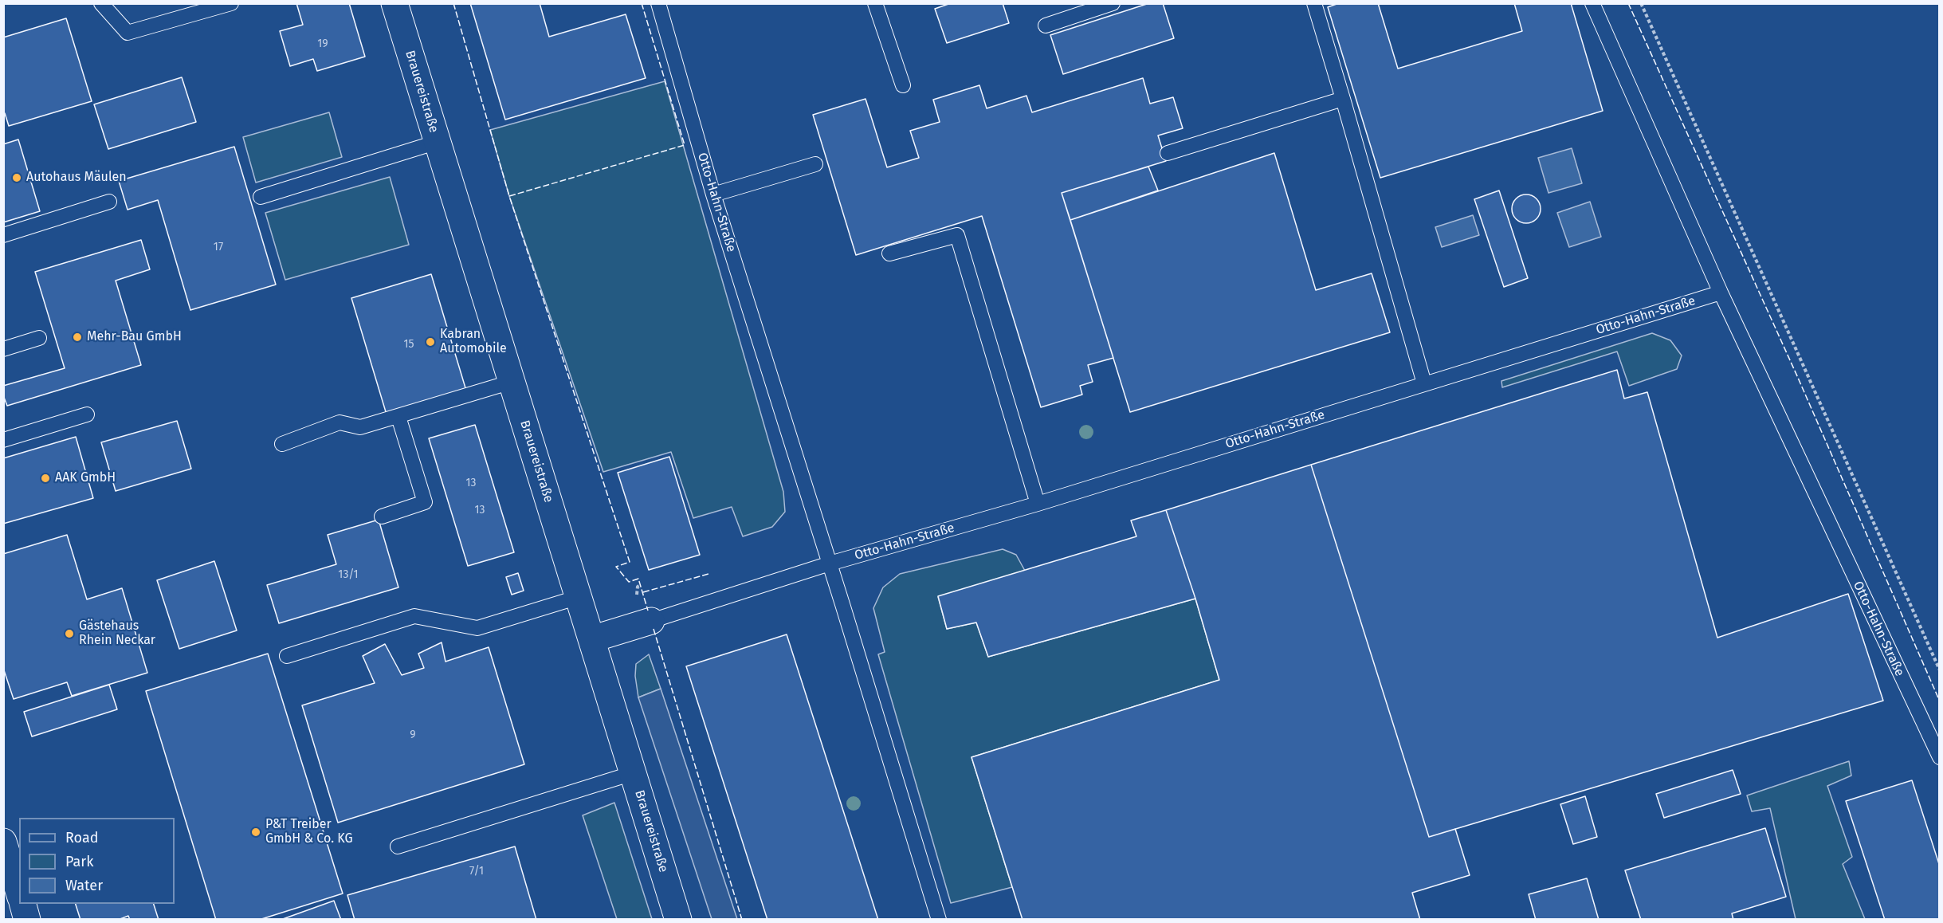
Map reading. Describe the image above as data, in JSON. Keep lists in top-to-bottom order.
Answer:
{
  "streets": {
    "street": ["Brauereistraße", "Otto-Hahn-Straße"]
  },
  "crossings": [
    ["Brauereistraße", "Otto-Hahn-Straße"]
  ],
  "places": [
    "Autohaus Mäulen",
    "Mehr-Bau GmbH",
    "Kabran Automobile",
    "AAK GmbH",
    "Gästehaus Rhein Neckar",
    "P&T Treiber GmbH & Co. KG"
  ],
  "house_numbers": [
    "19",
    "17",
    "15",
    "13",
    "13",
    "13/1",
    "9",
    "7/1"
  ],
  "legend": ["Road", "Park", "Water"]
}
